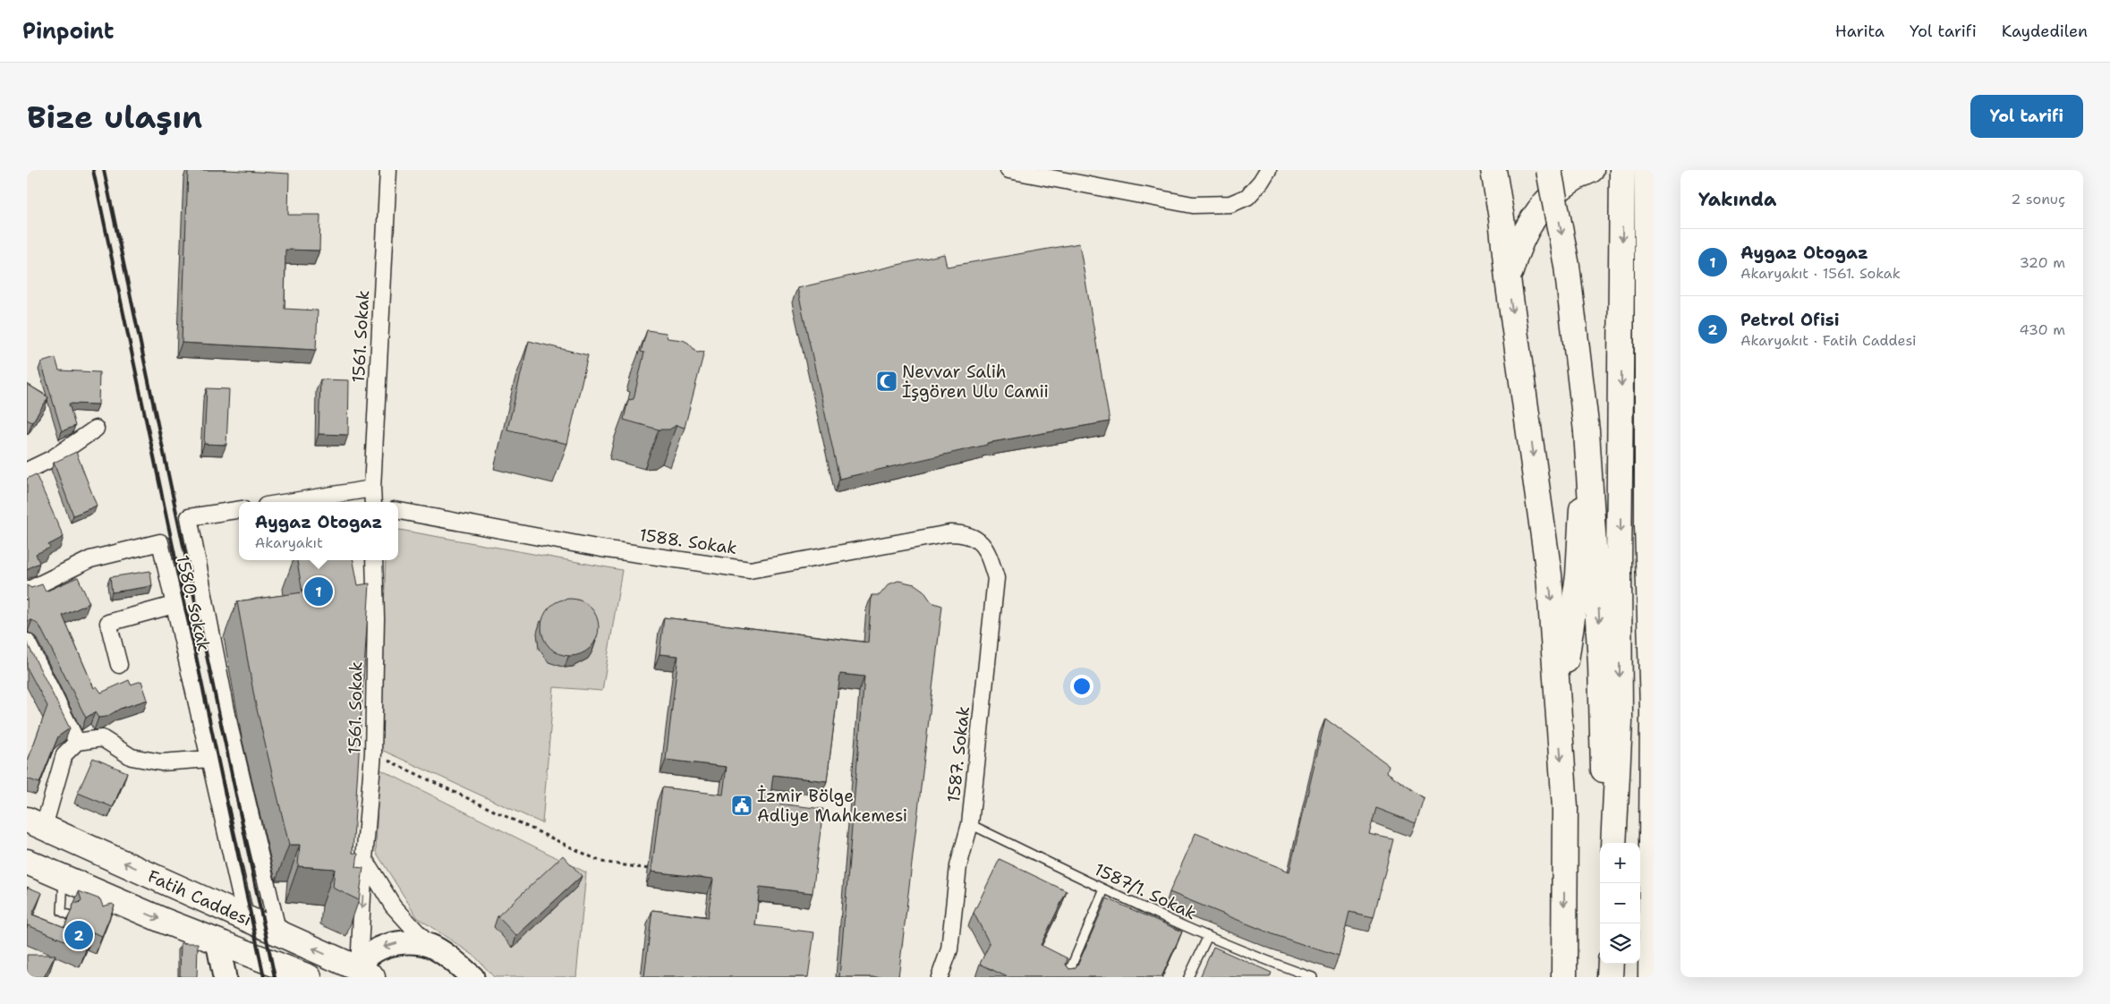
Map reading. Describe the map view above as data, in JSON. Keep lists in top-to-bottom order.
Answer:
{
  "streets": {
    "main road": ["Fatih Caddesi"],
    "street": [
      "1561. Sokak",
      "1588. Sokak",
      "1580. Sokak",
      "1587. Sokak"
    ],
    "lane": ["1587/1. Sokak"]
  },
  "crossings": [
    ["1561. Sokak", "Fatih Caddesi"],
    ["1588. Sokak", "1587. Sokak"],
    ["1580. Sokak", "Fatih Caddesi"],
    ["1587. Sokak", "1587/1. Sokak"]
  ],
  "places": {
    "mosque": ["Nevvar Salih İşgören Ulu Camii"],
    "public building": ["İzmir Bölge Adliye Mahkemesi"]
  },
  "page": {
    "header": "Pinpoint",
    "nav": ["Harita", "Yol tarifi", "Kaydedilen"],
    "buttons": "Yol tarifi",
    "title": "Bize ulaşın",
    "heading": ["Yakında", "2 sonuç"],
    "list": [
      {
        "mark": "1",
        "name": "Aygaz Otogaz",
        "note": "Akaryakıt · 1561. Sokak",
        "value": "320 m"
      },
      {
        "mark": "2",
        "name": "Petrol Ofisi",
        "note": "Akaryakıt · Fatih Caddesi",
        "value": "430 m"
      }
    ],
    "popup": ["Aygaz Otogaz", "Akaryakıt"],
    "pins": ["1", "2"],
    "map_buttons": ["+", "−"]
  }
}
